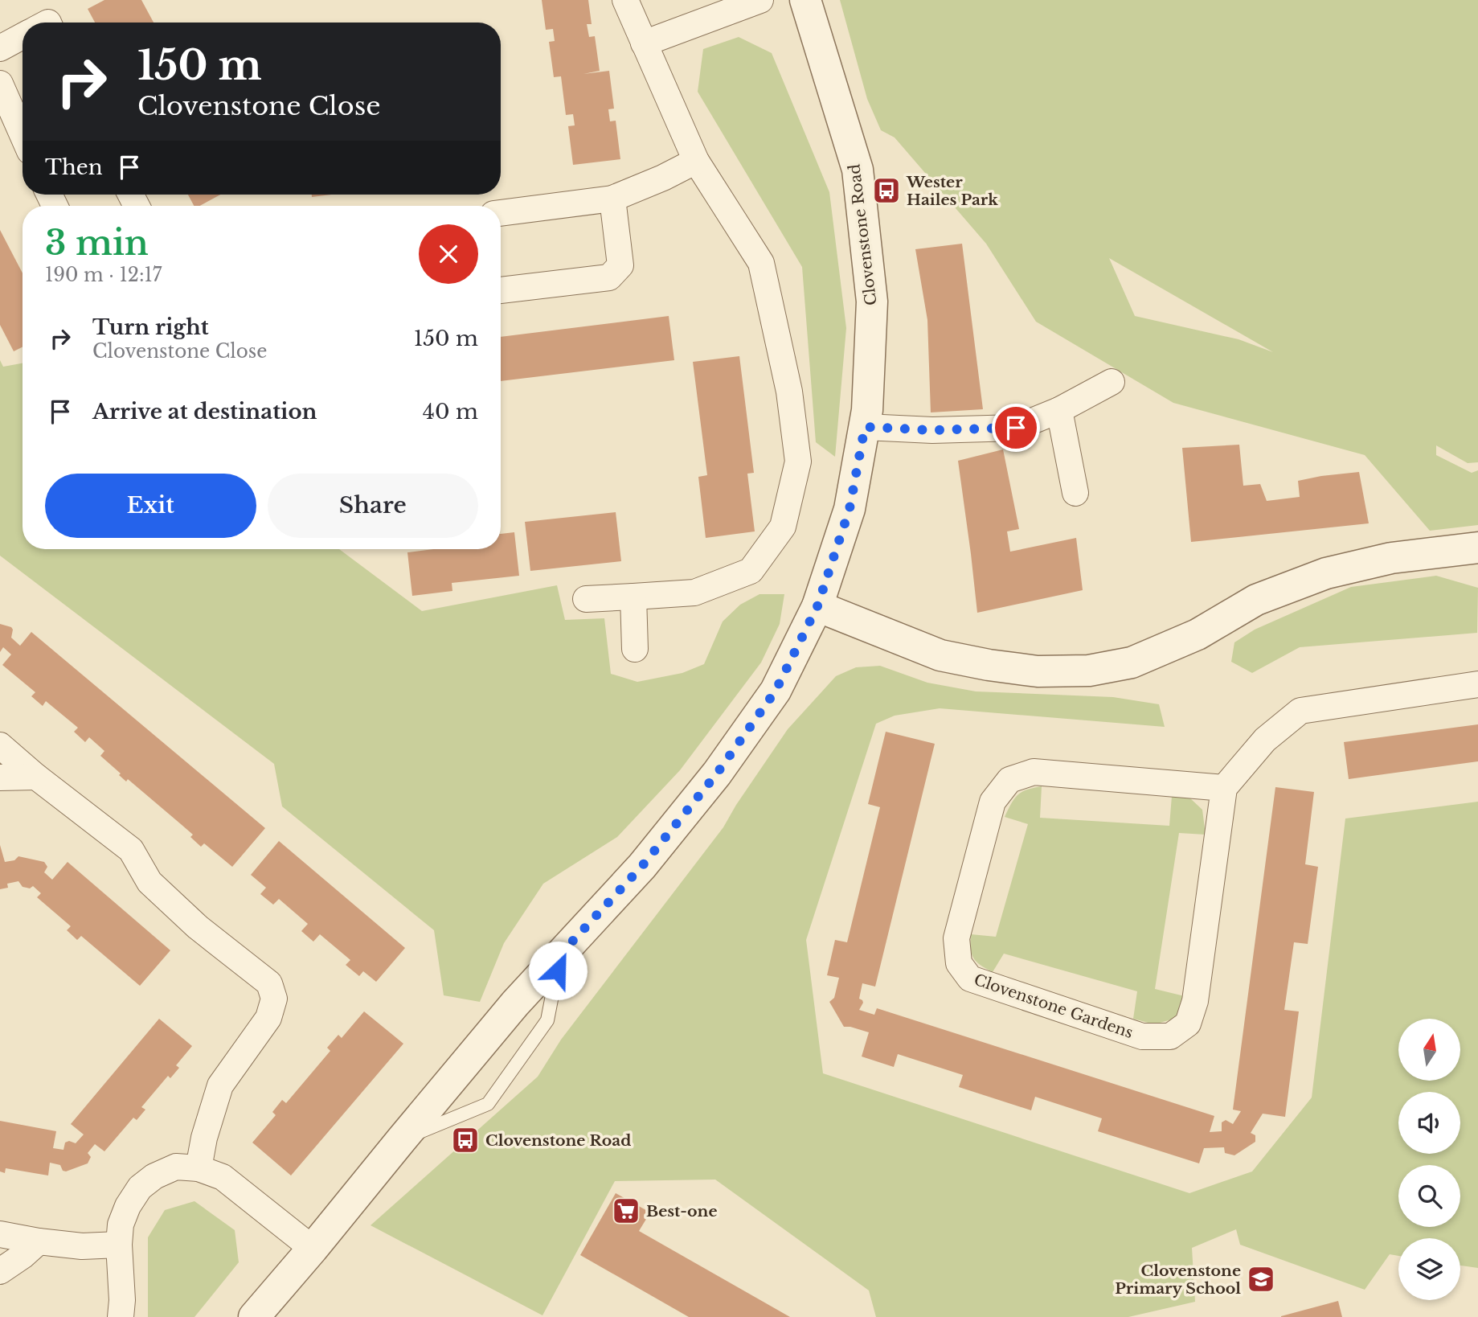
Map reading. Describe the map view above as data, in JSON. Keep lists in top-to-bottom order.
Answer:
{
  "streets": {
    "street": ["Clovenstone Road", "Clovenstone Gardens"]
  },
  "places": {
    "bus stop": ["Wester Hailes Park", "Clovenstone Road"],
    "supermarket": ["Best-one"],
    "school or university": ["Clovenstone Primary School"]
  },
  "north": "top",
  "page": {
    "turn": ["150 m", "Clovenstone Close"],
    "then": "Then",
    "heading": ["3 min", "190 m · 12:17"],
    "list": [
      {
        "name": "Turn right",
        "note": "Clovenstone Close",
        "value": "150 m"
      },
      {
        "name": "Arrive at destination",
        "value": "40 m"
      }
    ],
    "buttons": ["Exit", "Share"]
  }
}
